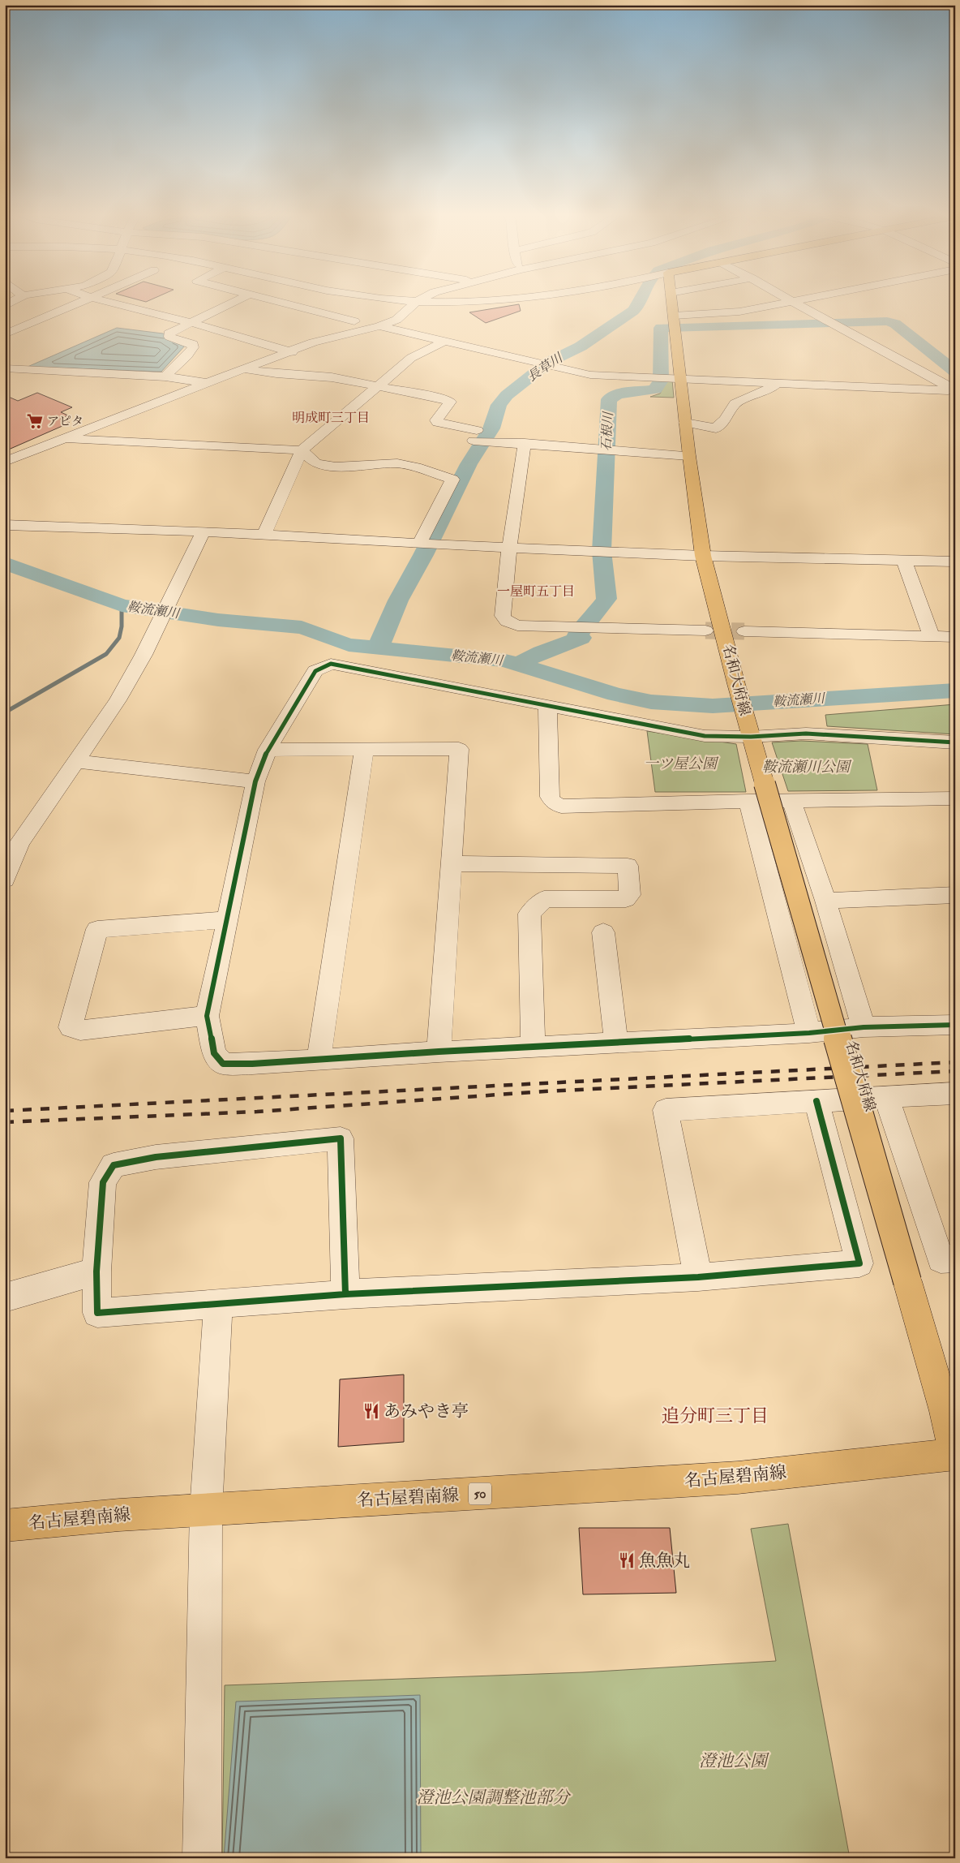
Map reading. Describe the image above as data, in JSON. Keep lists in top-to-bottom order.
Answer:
{
  "streets": {
    "main road": ["名和大府線", "名古屋碧南線", "50"]
  },
  "crossings": [
    ["名和大府線", "名古屋碧南線"]
  ],
  "districts": ["明成町三丁目", "一屋町五丁目", "追分町三丁目"],
  "water": ["長草川", "石根川", "鞍流瀬川"],
  "parks": [
    "一ツ屋公園",
    "鞍流瀬川公園",
    "澄池公園",
    "澄池公園調整池部分"
  ],
  "places": {
    "supermarket": ["アピタ"],
    "restaurant": ["あみやき亭", "魚魚丸"]
  }
}
